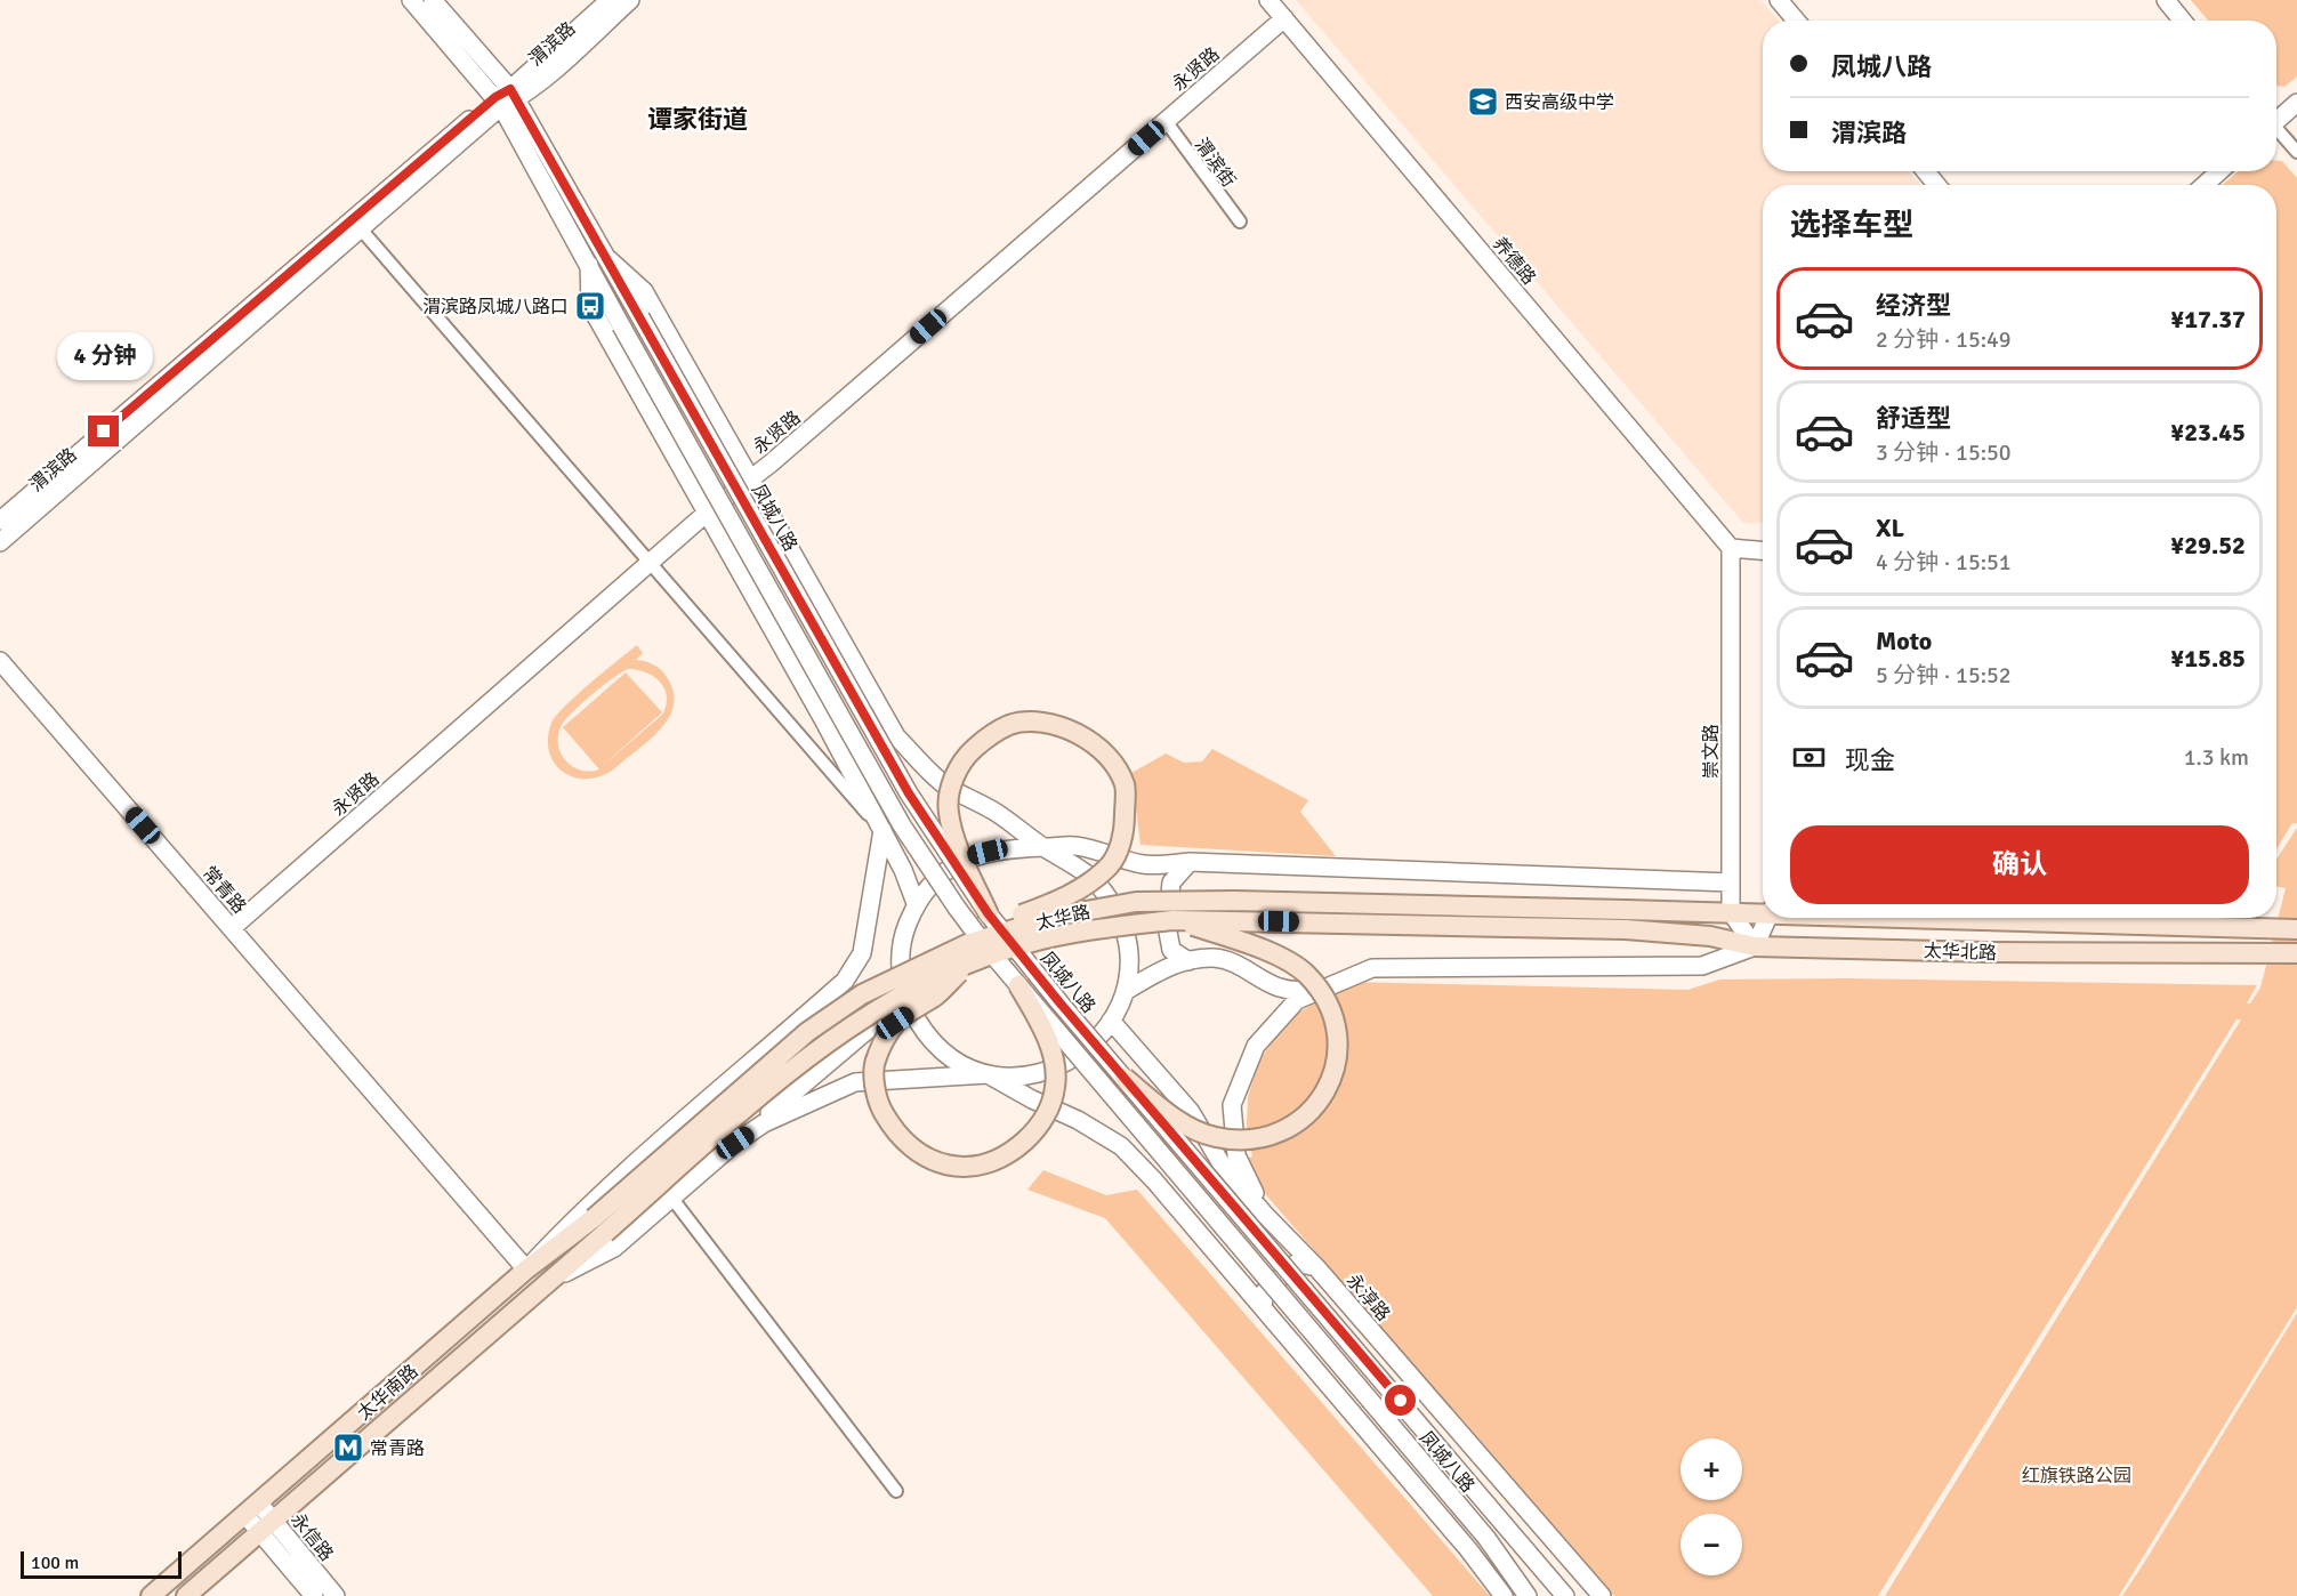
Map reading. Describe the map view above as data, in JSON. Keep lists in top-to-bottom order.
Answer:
{
  "streets": {
    "main road": ["太华路", "太华北路", "太华南路"],
    "street": [
      "渭滨路",
      "永贤路",
      "渭滨街",
      "养德路",
      "凤城八路",
      "崇文路",
      "常青路",
      "永淳路",
      "永信路"
    ]
  },
  "crossings": [
    ["渭滨路", "凤城八路"],
    ["永贤路", "渭滨街"],
    ["永贤路", "养德路"],
    ["永贤路", "凤城八路"],
    ["永贤路", "常青路"],
    ["养德路", "崇文路"],
    ["凤城八路", "永淳路"],
    ["崇文路", "太华北路"],
    ["常青路", "太华南路"],
    ["太华路", "太华北路"],
    ["太华路", "太华南路"],
    ["太华南路", "永信路"]
  ],
  "districts": ["谭家街道"],
  "parks": ["红旗铁路公园"],
  "places": {
    "school or university": ["西安高级中学"],
    "bus stop": ["渭滨路凤城八路口"],
    "metro station": ["常青路"]
  },
  "scale_bar": "100 m",
  "page": {
    "banner": ["凤城八路", "渭滨路"],
    "heading": "选择车型",
    "list": [
      {
        "name": "经济型",
        "note": "2 分钟 · 15:49",
        "value": "¥17.37"
      },
      {
        "name": "舒适型",
        "note": "3 分钟 · 15:50",
        "value": "¥23.45"
      },
      {
        "name": "XL",
        "note": "4 分钟 · 15:51",
        "value": "¥29.52"
      },
      {
        "name": "Moto",
        "note": "5 分钟 · 15:52",
        "value": "¥15.85"
      }
    ],
    "bubble": "4 分钟",
    "pay": ["现金", "1.3 km"],
    "buttons": "确认",
    "map_buttons": ["+", "−"],
    "scale": "100 m"
  }
}
